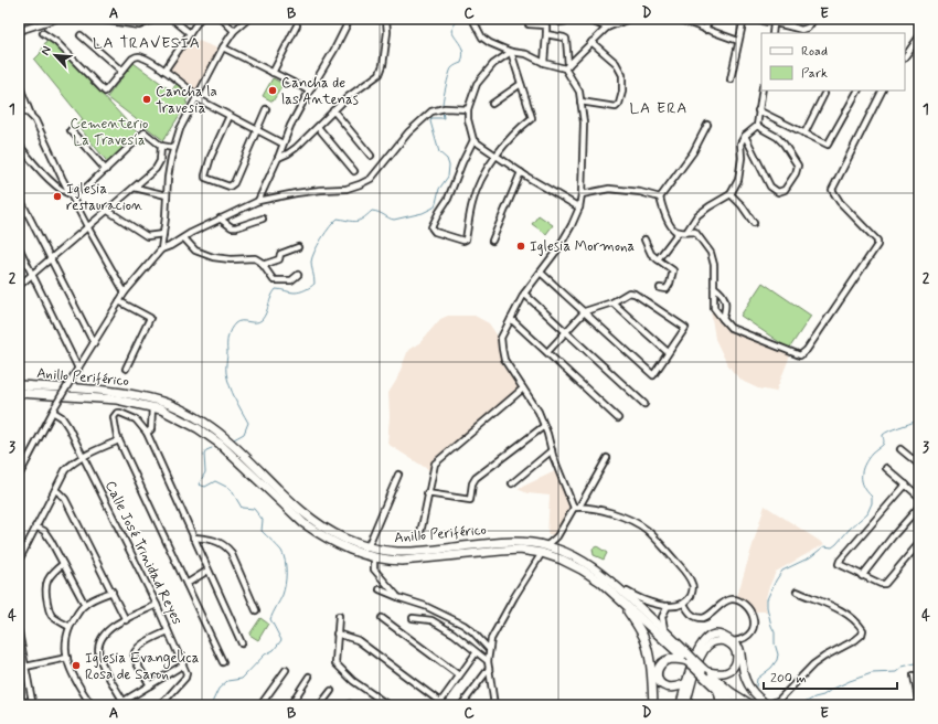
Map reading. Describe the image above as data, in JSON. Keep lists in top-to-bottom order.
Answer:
{
  "streets": {
    "highway": ["Anillo Periférico"],
    "street": ["Calle José Trinidad Reyes"]
  },
  "districts": ["LA TRAVESIA", "LA ERA"],
  "parks": ["Cementerio La Travesía"],
  "places": [
    "Cancha de las Antenas",
    "Cancha la Travesia",
    "Iglesia restauracion",
    "Iglesia Mormona",
    "Iglesia Evangelica Rosa de Saron"
  ],
  "legend": ["Road", "Park"],
  "scale_bar": "200 m",
  "north": "top left",
  "grid": {
    "columns": [
      "A",
      "B",
      "C",
      "D",
      "E"
    ],
    "rows": [
      "1",
      "2",
      "3",
      "4"
    ]
  }
}
